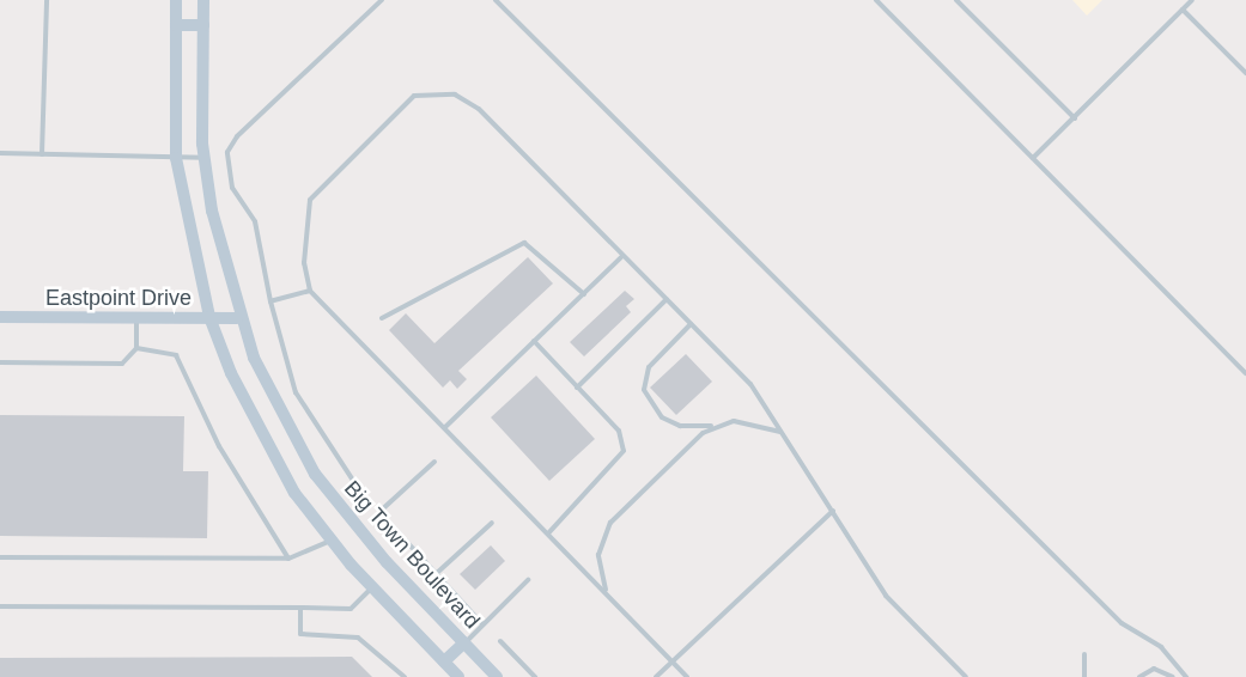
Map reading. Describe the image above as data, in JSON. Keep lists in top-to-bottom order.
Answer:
{
  "streets": {
    "main road": ["Eastpoint Drive", "Big Town Boulevard"]
  },
  "crossings": [
    ["Eastpoint Drive", "Big Town Boulevard"]
  ]
}
